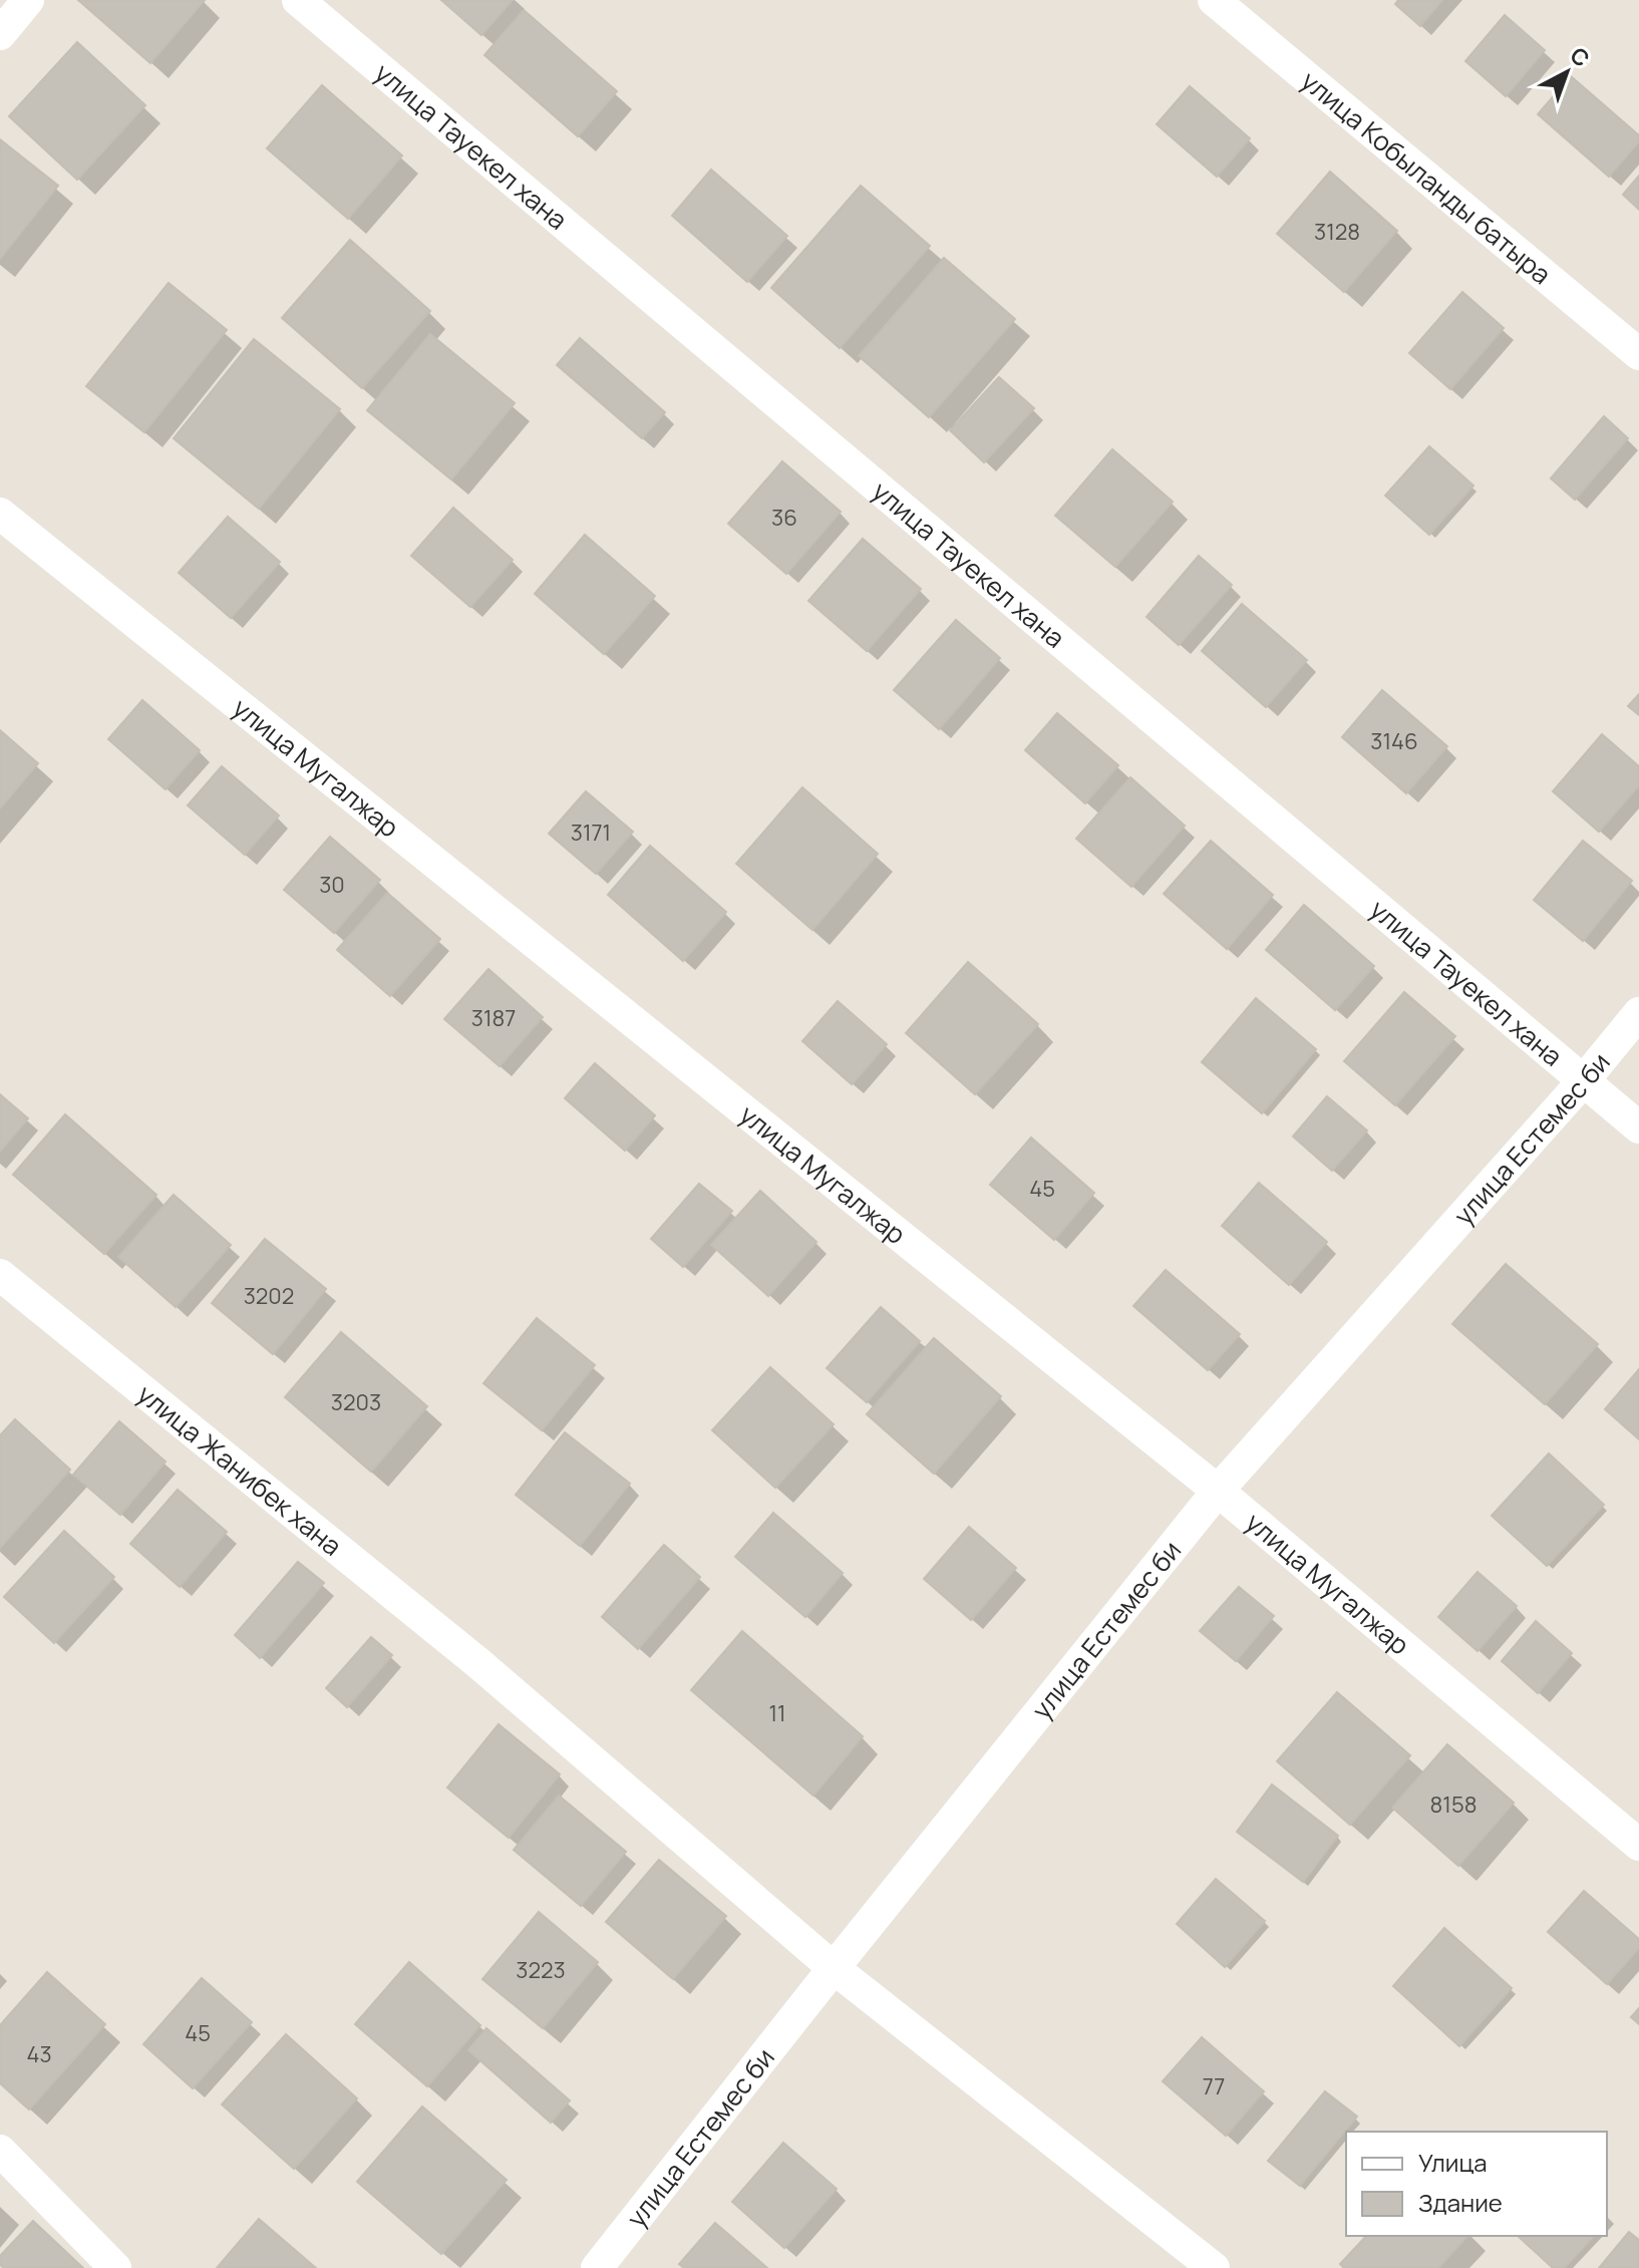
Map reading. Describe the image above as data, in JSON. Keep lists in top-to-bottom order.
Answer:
{
  "streets": {
    "street": [
      "улица Тауекел хана",
      "улица Кобыланды батыра",
      "улица Мугалжар",
      "улица Естемес би",
      "улица Жанибек хана"
    ]
  },
  "crossings": [
    ["улица Тауекел хана", "улица Естемес би"],
    ["улица Мугалжар", "улица Естемес би"],
    ["улица Естемес би", "улица Жанибек хана"]
  ],
  "house_numbers": [
    "3128",
    "36",
    "3146",
    "3171",
    "30",
    "3187",
    "45",
    "3202",
    "3203",
    "11",
    "8158",
    "3223",
    "45",
    "43",
    "77"
  ],
  "legend": ["Улица", "Здание"],
  "north": "top right"
}
